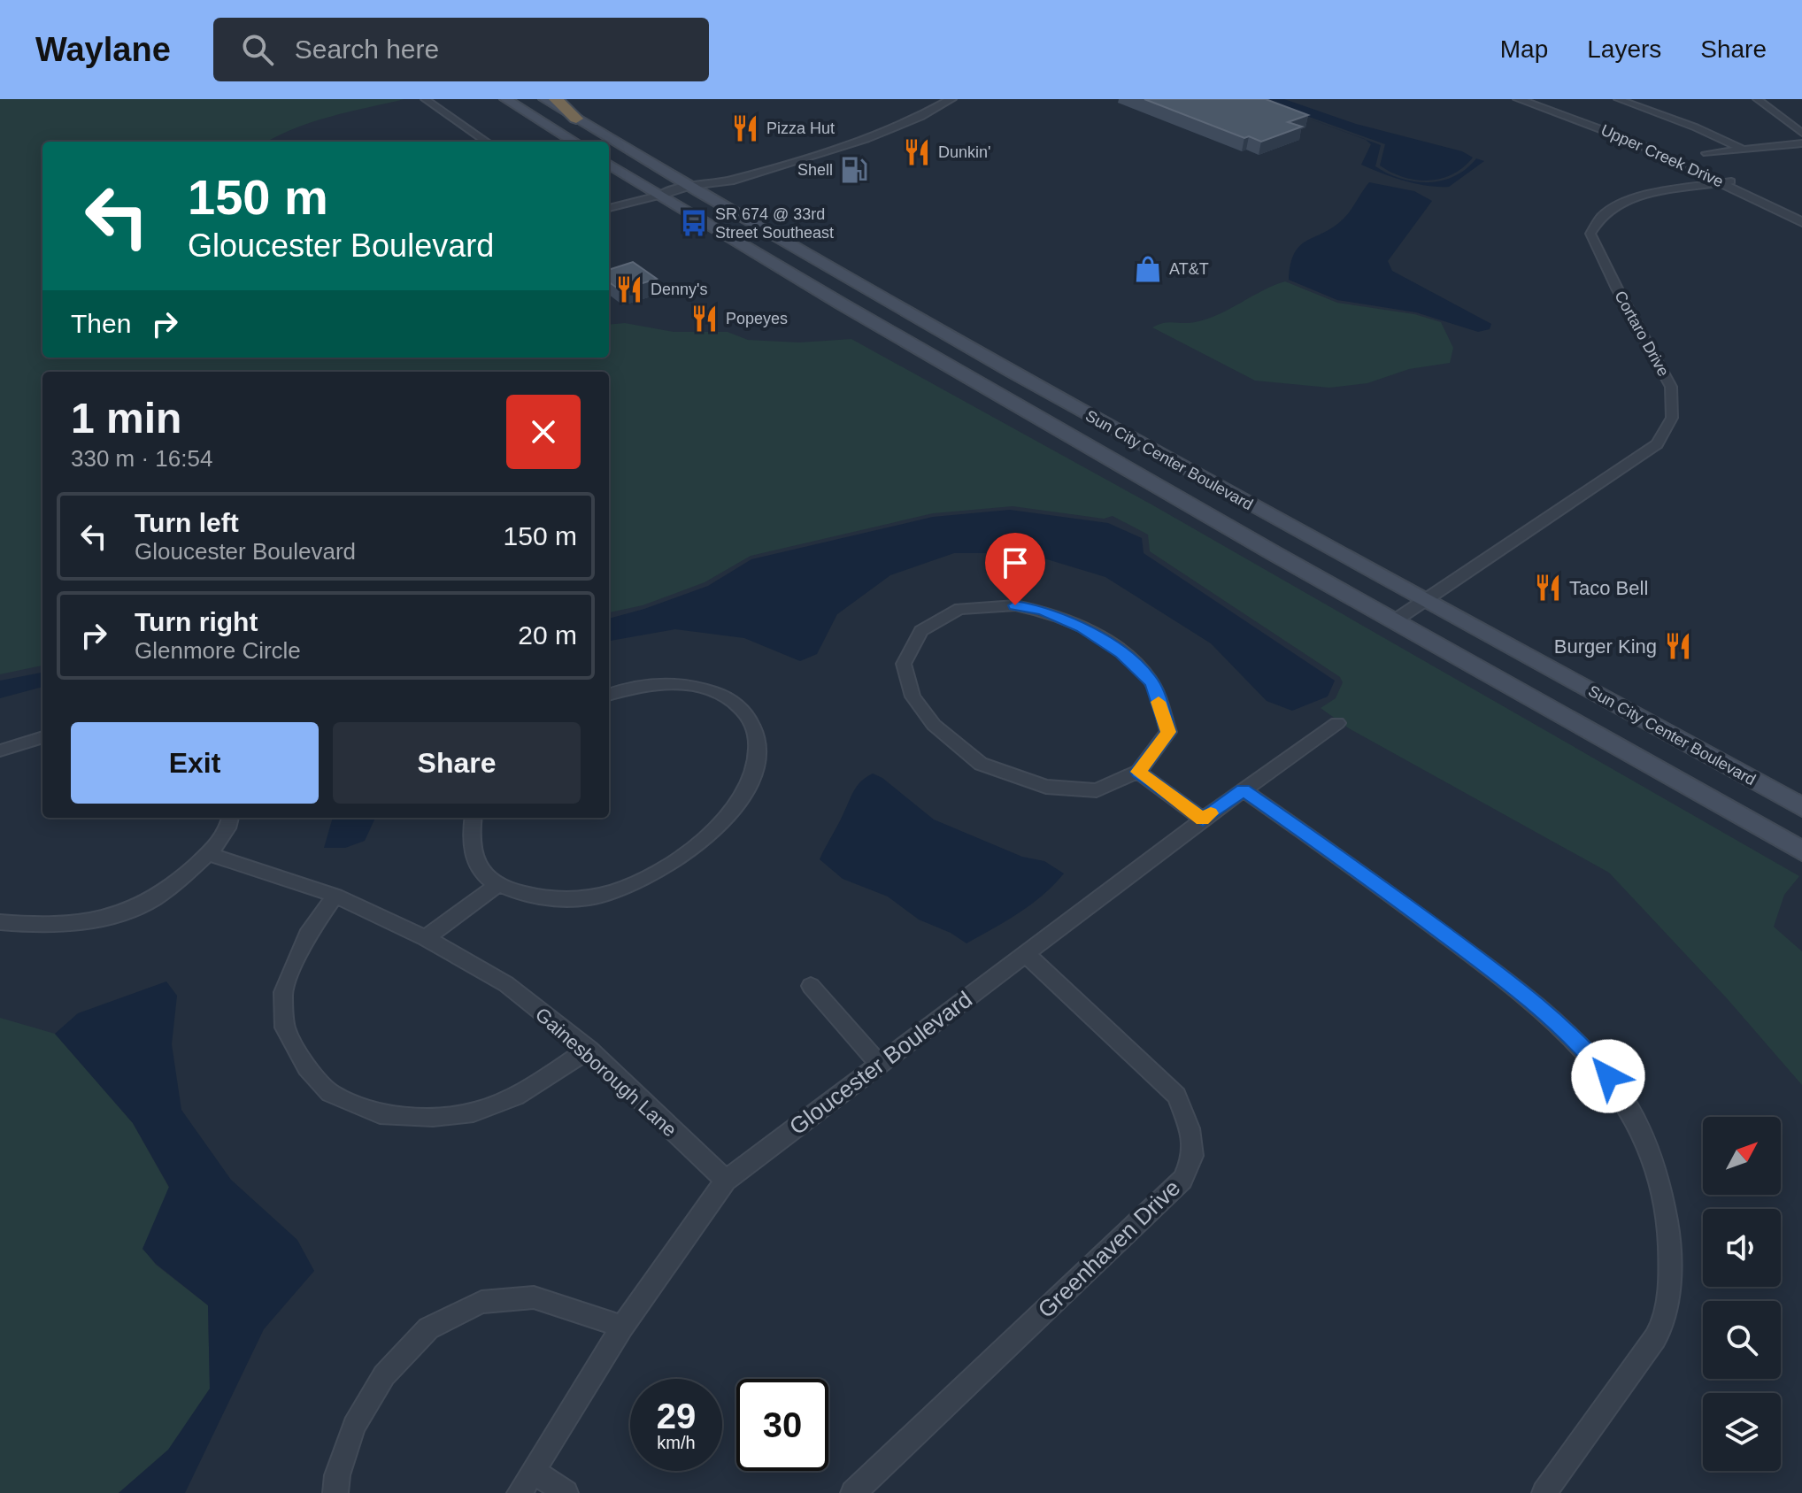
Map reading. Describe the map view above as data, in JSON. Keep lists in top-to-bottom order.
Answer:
{
  "streets": {
    "main road": ["Sun City Center Boulevard"],
    "street": [
      "Upper Creek Drive",
      "Cortaro Drive",
      "Gloucester Boulevard",
      "Gainesborough Lane",
      "Greenhaven Drive"
    ]
  },
  "crossings": [
    ["Upper Creek Drive", "Cortaro Drive"],
    ["Cortaro Drive", "Sun City Center Boulevard"],
    ["Gloucester Boulevard", "Gainesborough Lane"],
    ["Gloucester Boulevard", "Greenhaven Drive"]
  ],
  "places": {
    "restaurant": [
      "Pizza Hut",
      "Dunkin'",
      "Denny's",
      "Popeyes",
      "Taco Bell",
      "Burger King"
    ],
    "fuel station": ["Shell"],
    "bus stop": ["SR 674 @ 33rd Street Southeast"],
    "shop": ["AT&T"]
  },
  "north": "top right",
  "page": {
    "header": "Waylane",
    "search": "Search here",
    "nav": ["Map", "Layers", "Share"],
    "turn": ["150 m", "Gloucester Boulevard"],
    "then": "Then",
    "heading": ["1 min", "330 m · 16:54"],
    "list": [
      {
        "name": "Turn left",
        "note": "Gloucester Boulevard",
        "value": "150 m"
      },
      {
        "name": "Turn right",
        "note": "Glenmore Circle",
        "value": "20 m"
      }
    ],
    "buttons": ["Exit", "Share"],
    "speed": "29 km/h",
    "limit": "30"
  }
}
